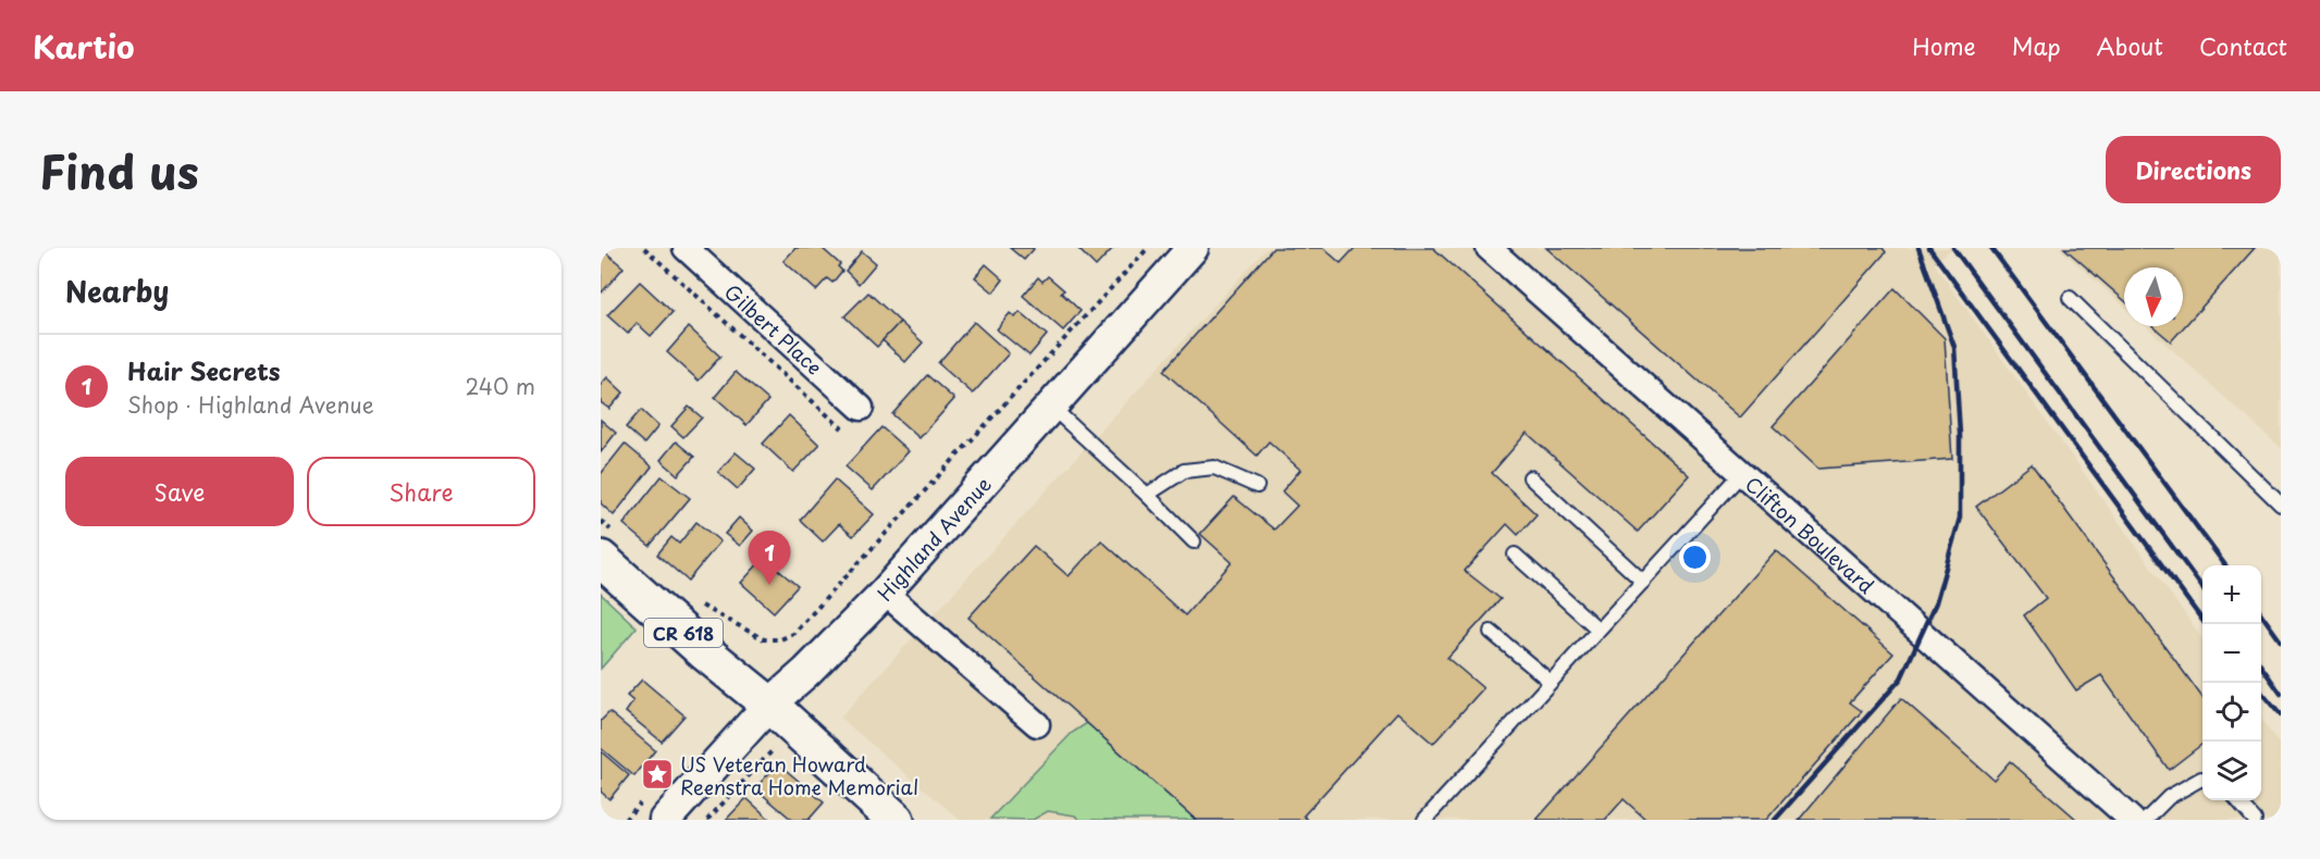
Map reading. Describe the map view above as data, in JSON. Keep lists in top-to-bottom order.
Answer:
{
  "streets": {
    "main road": ["CR 618"],
    "street": ["Gilbert Place", "Clifton Boulevard", "Highland Avenue"]
  },
  "crossings": [
    ["Highland Avenue", "CR 618"]
  ],
  "places": {
    "place": ["US Veteran Howard Reenstra Home Memorial"]
  },
  "north": "bottom",
  "page": {
    "header": "Kartio",
    "nav": [
      "Home",
      "Map",
      "About",
      "Contact"
    ],
    "title": "Find us",
    "buttons": [
      "Directions",
      ["Save", "Share"]
    ],
    "heading": "Nearby",
    "list": [
      {
        "mark": "1",
        "name": "Hair Secrets",
        "note": "Shop · Highland Avenue",
        "value": "240 m"
      }
    ],
    "pins": "1",
    "map_buttons": ["+", "−"]
  }
}
